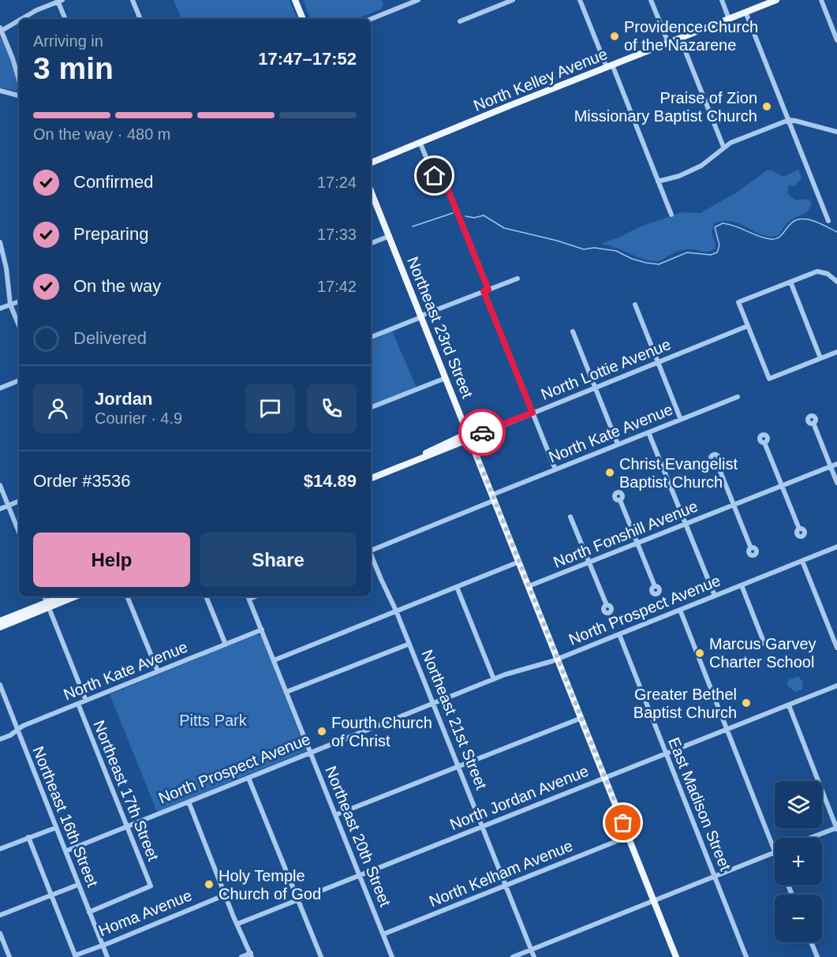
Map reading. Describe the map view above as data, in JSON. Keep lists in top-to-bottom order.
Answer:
{
  "streets": {
    "main road": ["North Kelley Avenue", "Northeast 23rd Street", "North Lottie Avenue"],
    "street": [
      "North Kate Avenue",
      "North Fonshill Avenue",
      "North Prospect Avenue",
      "Northeast 21st Street",
      "Northeast 17th Street",
      "North Jordan Avenue",
      "East Madison Street",
      "Northeast 16th Street",
      "Northeast 20th Street",
      "North Kelham Avenue",
      "Homa Avenue"
    ]
  },
  "crossings": [
    ["Northeast 23rd Street", "North Lottie Avenue"],
    ["Northeast 23rd Street", "North Kate Avenue"],
    ["Northeast 23rd Street", "North Fonshill Avenue"],
    ["Northeast 23rd Street", "North Prospect Avenue"],
    ["Northeast 23rd Street", "North Jordan Avenue"],
    ["Northeast 23rd Street", "North Kelham Avenue"],
    ["North Kate Avenue", "Northeast 17th Street"],
    ["North Kate Avenue", "Northeast 16th Street"],
    ["North Kate Avenue", "Northeast 20th Street"],
    ["North Prospect Avenue", "Northeast 21st Street"],
    ["North Prospect Avenue", "Northeast 17th Street"],
    ["North Prospect Avenue", "East Madison Street"],
    ["North Prospect Avenue", "Northeast 16th Street"],
    ["North Prospect Avenue", "Northeast 20th Street"],
    ["Northeast 21st Street", "North Jordan Avenue"],
    ["Northeast 21st Street", "North Kelham Avenue"],
    ["Northeast 17th Street", "Northeast 16th Street"],
    ["North Jordan Avenue", "East Madison Street"],
    ["North Jordan Avenue", "Northeast 20th Street"],
    ["Northeast 16th Street", "Homa Avenue"],
    ["Northeast 20th Street", "North Kelham Avenue"]
  ],
  "parks": ["Pitts Park"],
  "places": [
    "Providence Church of the Nazarene",
    "Praise of Zion Missionary Baptist Church",
    "Christ Evangelist Baptist Church",
    "Marcus Garvey Charter School",
    "Greater Bethel Baptist Church",
    "Fourth Church of Christ",
    "Holy Temple Church of God"
  ],
  "page": {
    "heading": ["3 min", "Arriving in", "17:47–17:52"],
    "panel": [
      "Jordan",
      "Courier · 4.9",
      "Order #3536",
      "$14.89"
    ],
    "bar": "On the way · 480 m",
    "list": [
      ["Confirmed", "17:24"],
      ["Preparing", "17:33"],
      ["On the way", "17:42"],
      "Delivered"
    ],
    "buttons": ["Help", "Share"],
    "map_buttons": ["+", "−"]
  }
}
